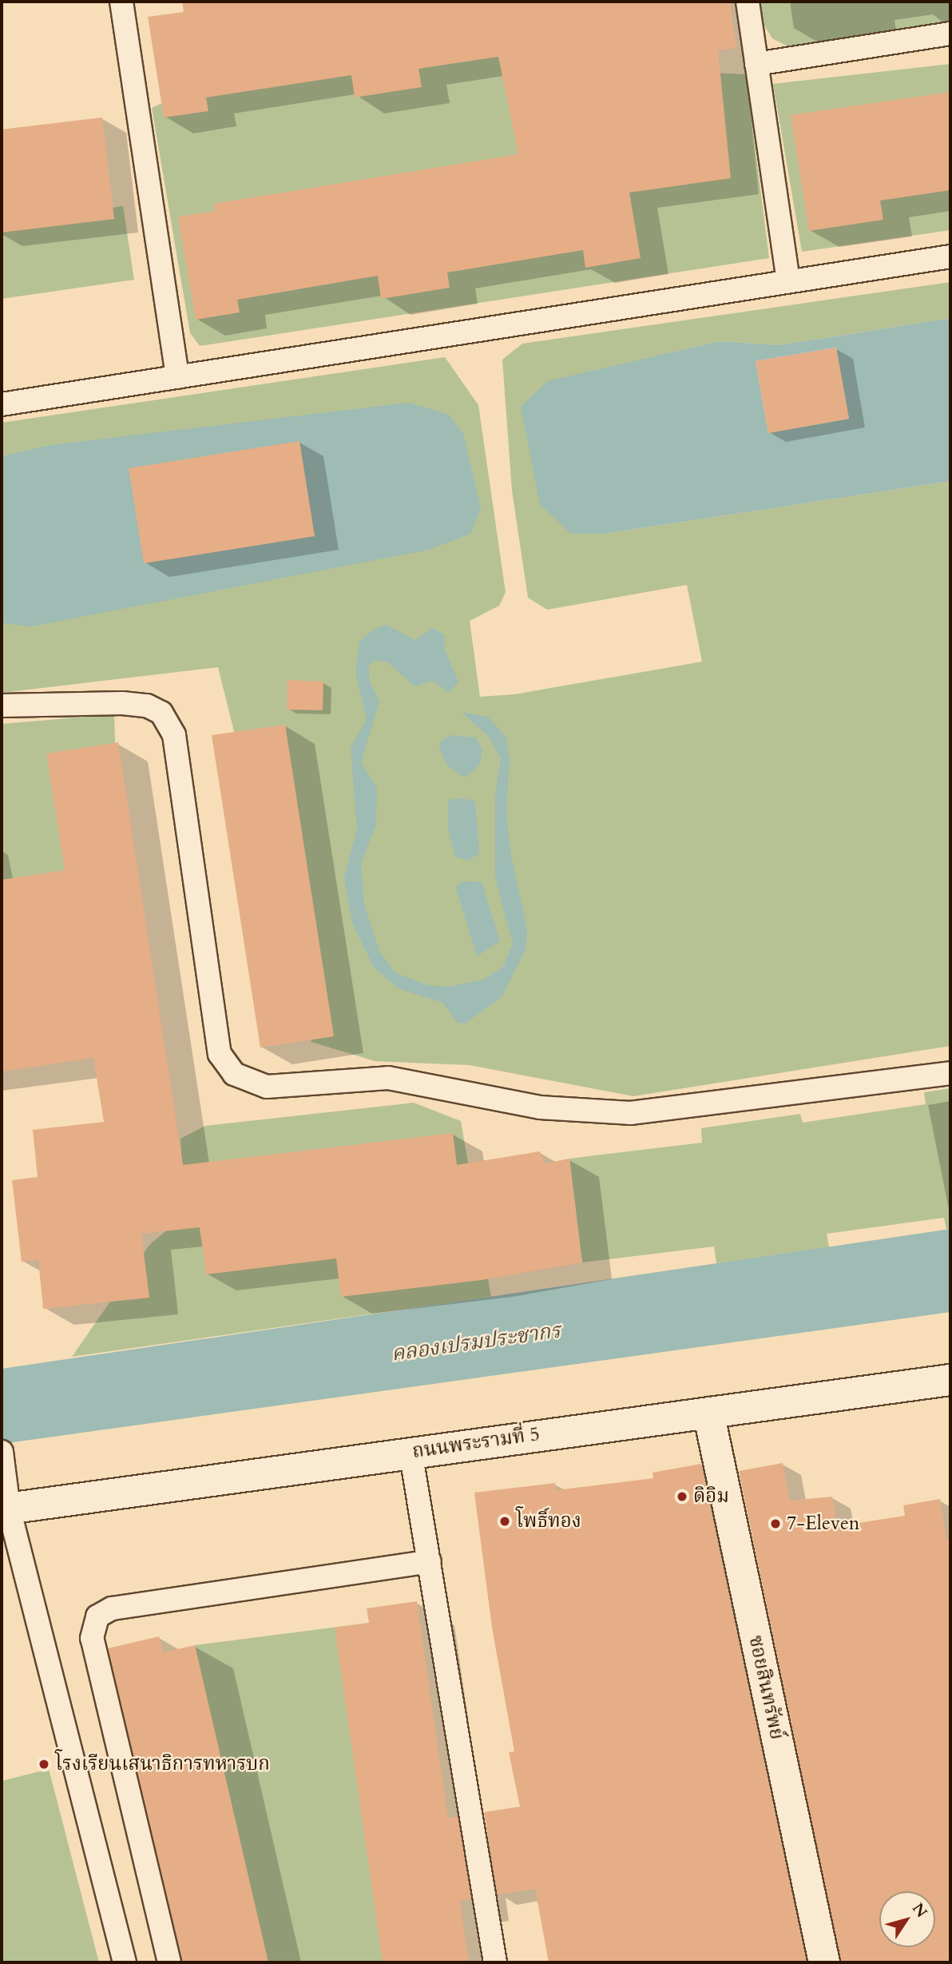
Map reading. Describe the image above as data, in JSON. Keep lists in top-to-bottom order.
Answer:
{
  "streets": {
    "main road": ["ถนนพระรามที่ 5", "ซอยสินทรัพย์"]
  },
  "crossings": [
    ["ถนนพระรามที่ 5", "ซอยสินทรัพย์"]
  ],
  "water": ["คลองเปรมประชากร"],
  "places": [
    "ดิอิม",
    "โพธิ์ทอง",
    "7-Eleven",
    "โรงเรียนเสนาธิการทหารบก"
  ],
  "north": "top right"
}
